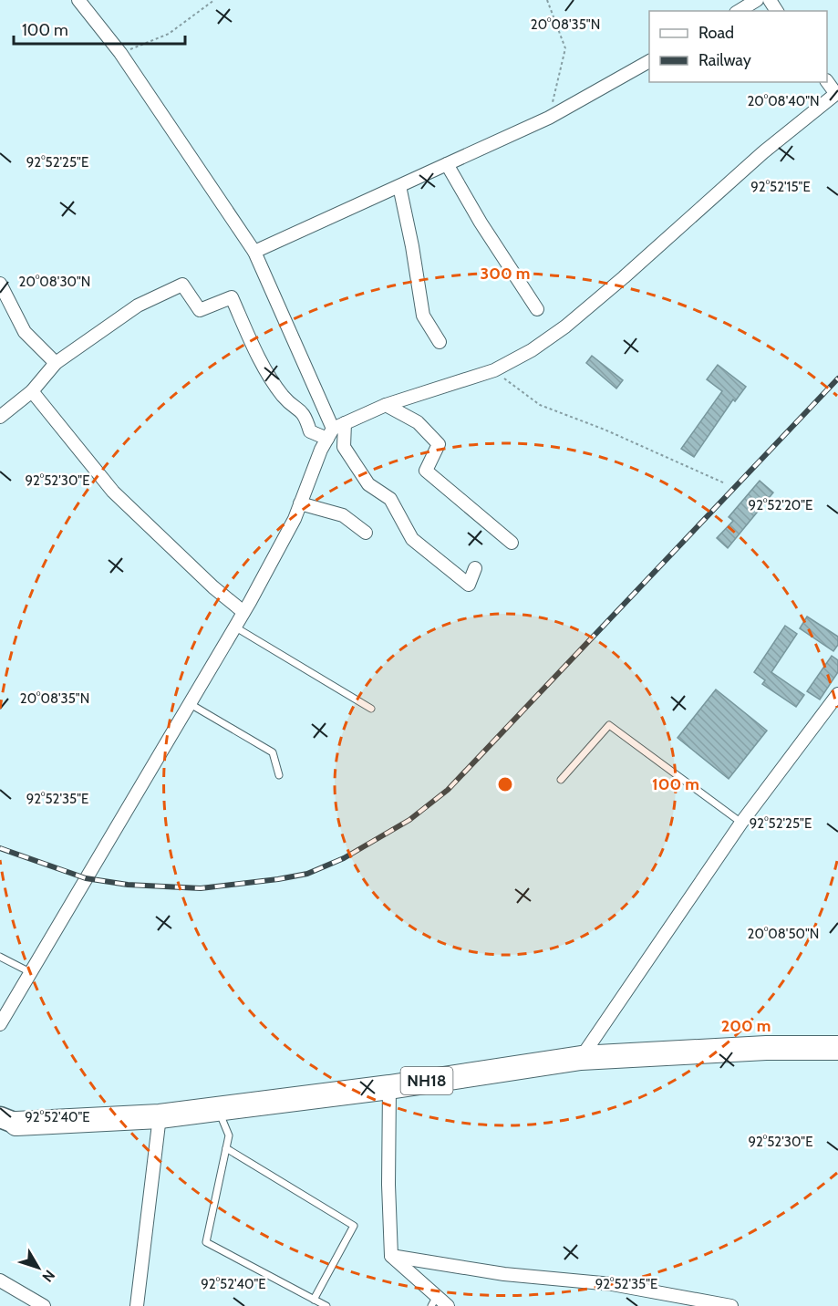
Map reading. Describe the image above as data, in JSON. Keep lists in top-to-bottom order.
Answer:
{
  "streets": {
    "highway": ["NH18"]
  },
  "legend": ["Road", "Railway"],
  "scale_bar": "100 m",
  "north": "bottom right",
  "coordinates": [
    "20°08'35\"N",
    "20°08'40\"N",
    "92°52'25\"E",
    "92°52'15\"E",
    "20°08'30\"N",
    "92°52'30\"E",
    "92°52'20\"E",
    "92°52'35\"E",
    "20°08'50\"N",
    "92°52'40\"E"
  ],
  "rings": ["300 m", "100 m", "200 m"]
}
